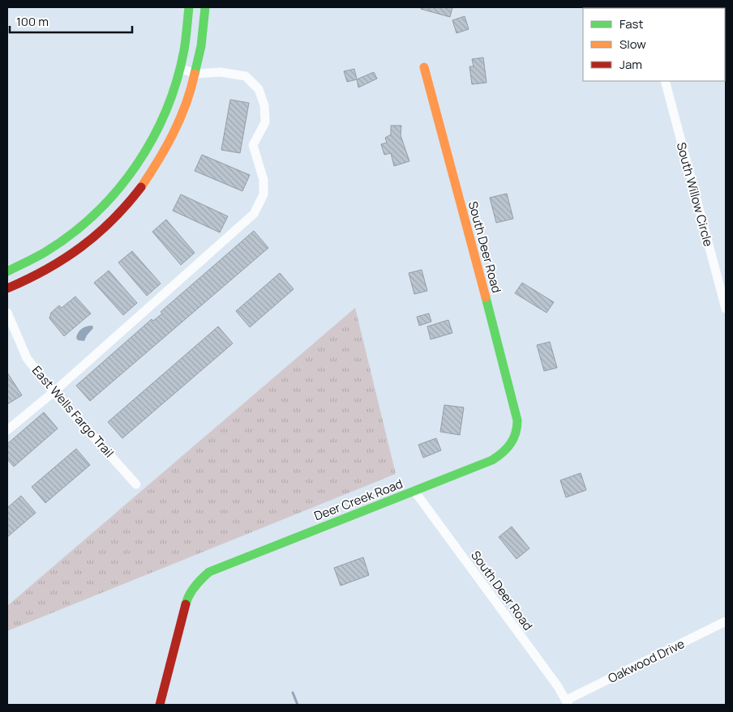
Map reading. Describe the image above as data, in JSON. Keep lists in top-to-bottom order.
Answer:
{
  "streets": {
    "street": [
      "South Willow Circle",
      "South Deer Road",
      "East Wells Fargo Trail",
      "Deer Creek Road",
      "Oakwood Drive"
    ]
  },
  "crossings": [
    ["South Deer Road", "Deer Creek Road"],
    ["South Deer Road", "Oakwood Drive"]
  ],
  "legend": ["Fast", "Slow", "Jam"],
  "scale_bar": "100 m"
}
